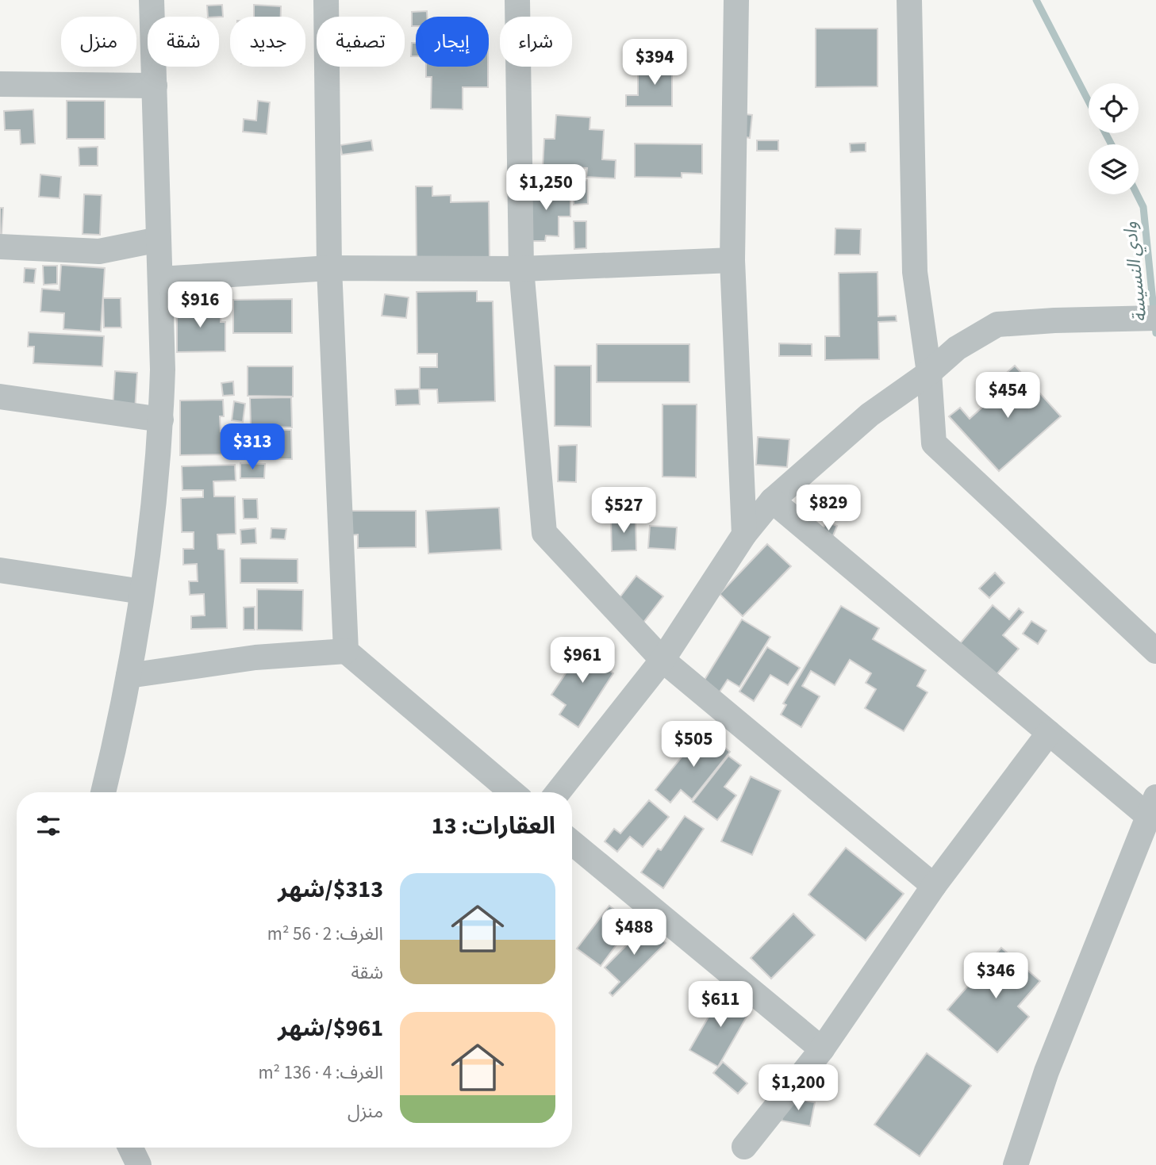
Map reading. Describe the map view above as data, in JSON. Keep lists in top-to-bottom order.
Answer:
{
  "water": ["وادي النسيسة"],
  "page": {
    "chip": [
      "شراء",
      "إيجار",
      "تصفية",
      "جديد",
      "شقة",
      "منزل"
    ],
    "price": [
      "$394",
      "$1,250",
      "$916",
      "$454",
      "$313",
      "$829",
      "$527",
      "$961",
      "$505",
      "$488",
      "$346",
      "$611",
      "$1,200"
    ],
    "heading": "العقارات: 13",
    "list": [
      {
        "name": "$313/شهر",
        "note": "الغرف: 2 · 56 m² · شقة"
      },
      {
        "name": "$961/شهر",
        "note": "الغرف: 4 · 136 m² · منزل"
      }
    ]
  }
}
